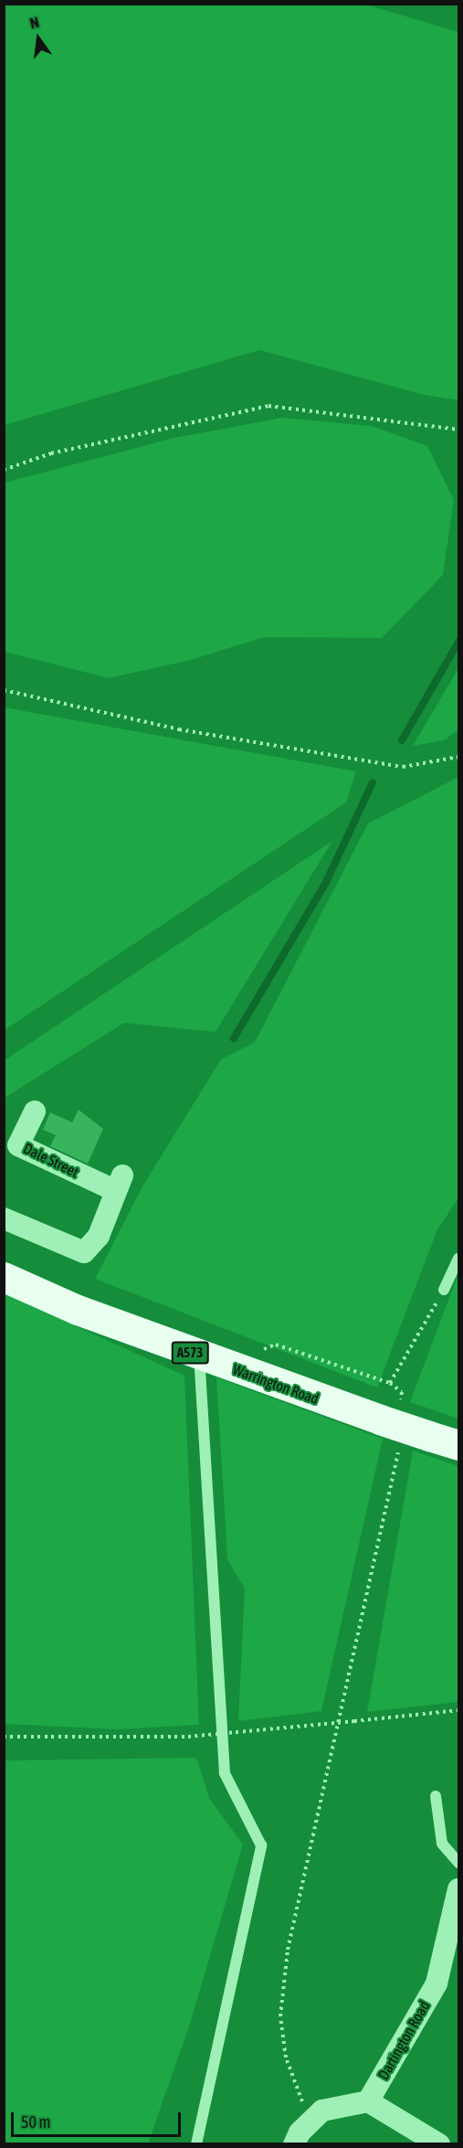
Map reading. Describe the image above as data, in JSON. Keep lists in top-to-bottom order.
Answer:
{
  "streets": {
    "main road": ["A573", "Warrington Road"],
    "street": ["Dale Street", "Dartington Road"]
  },
  "scale_bar": "50 m",
  "north": "top"
}
